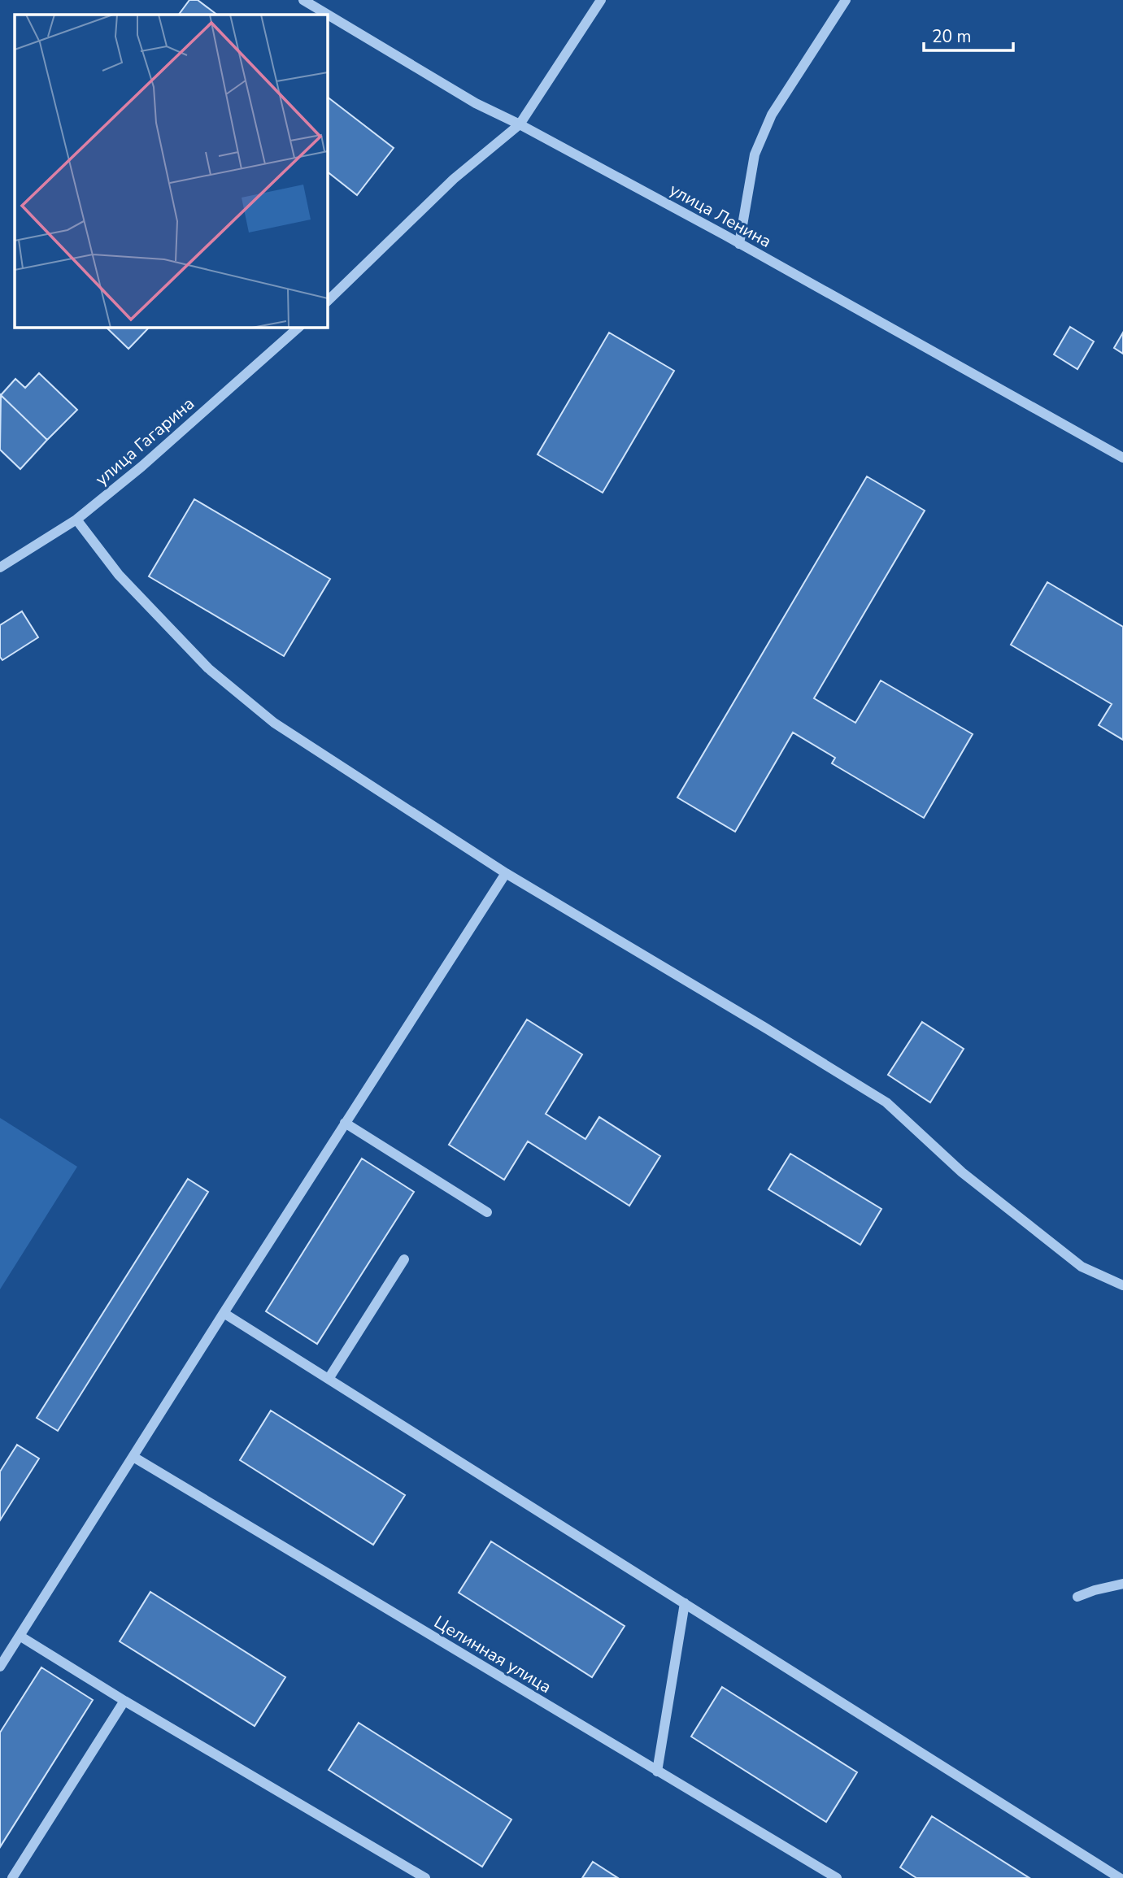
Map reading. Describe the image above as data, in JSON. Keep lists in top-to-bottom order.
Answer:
{
  "streets": {
    "street": ["улица Ленина", "улица Гагарина", "Целинная улица"]
  },
  "scale_bar": "20 m"
}
